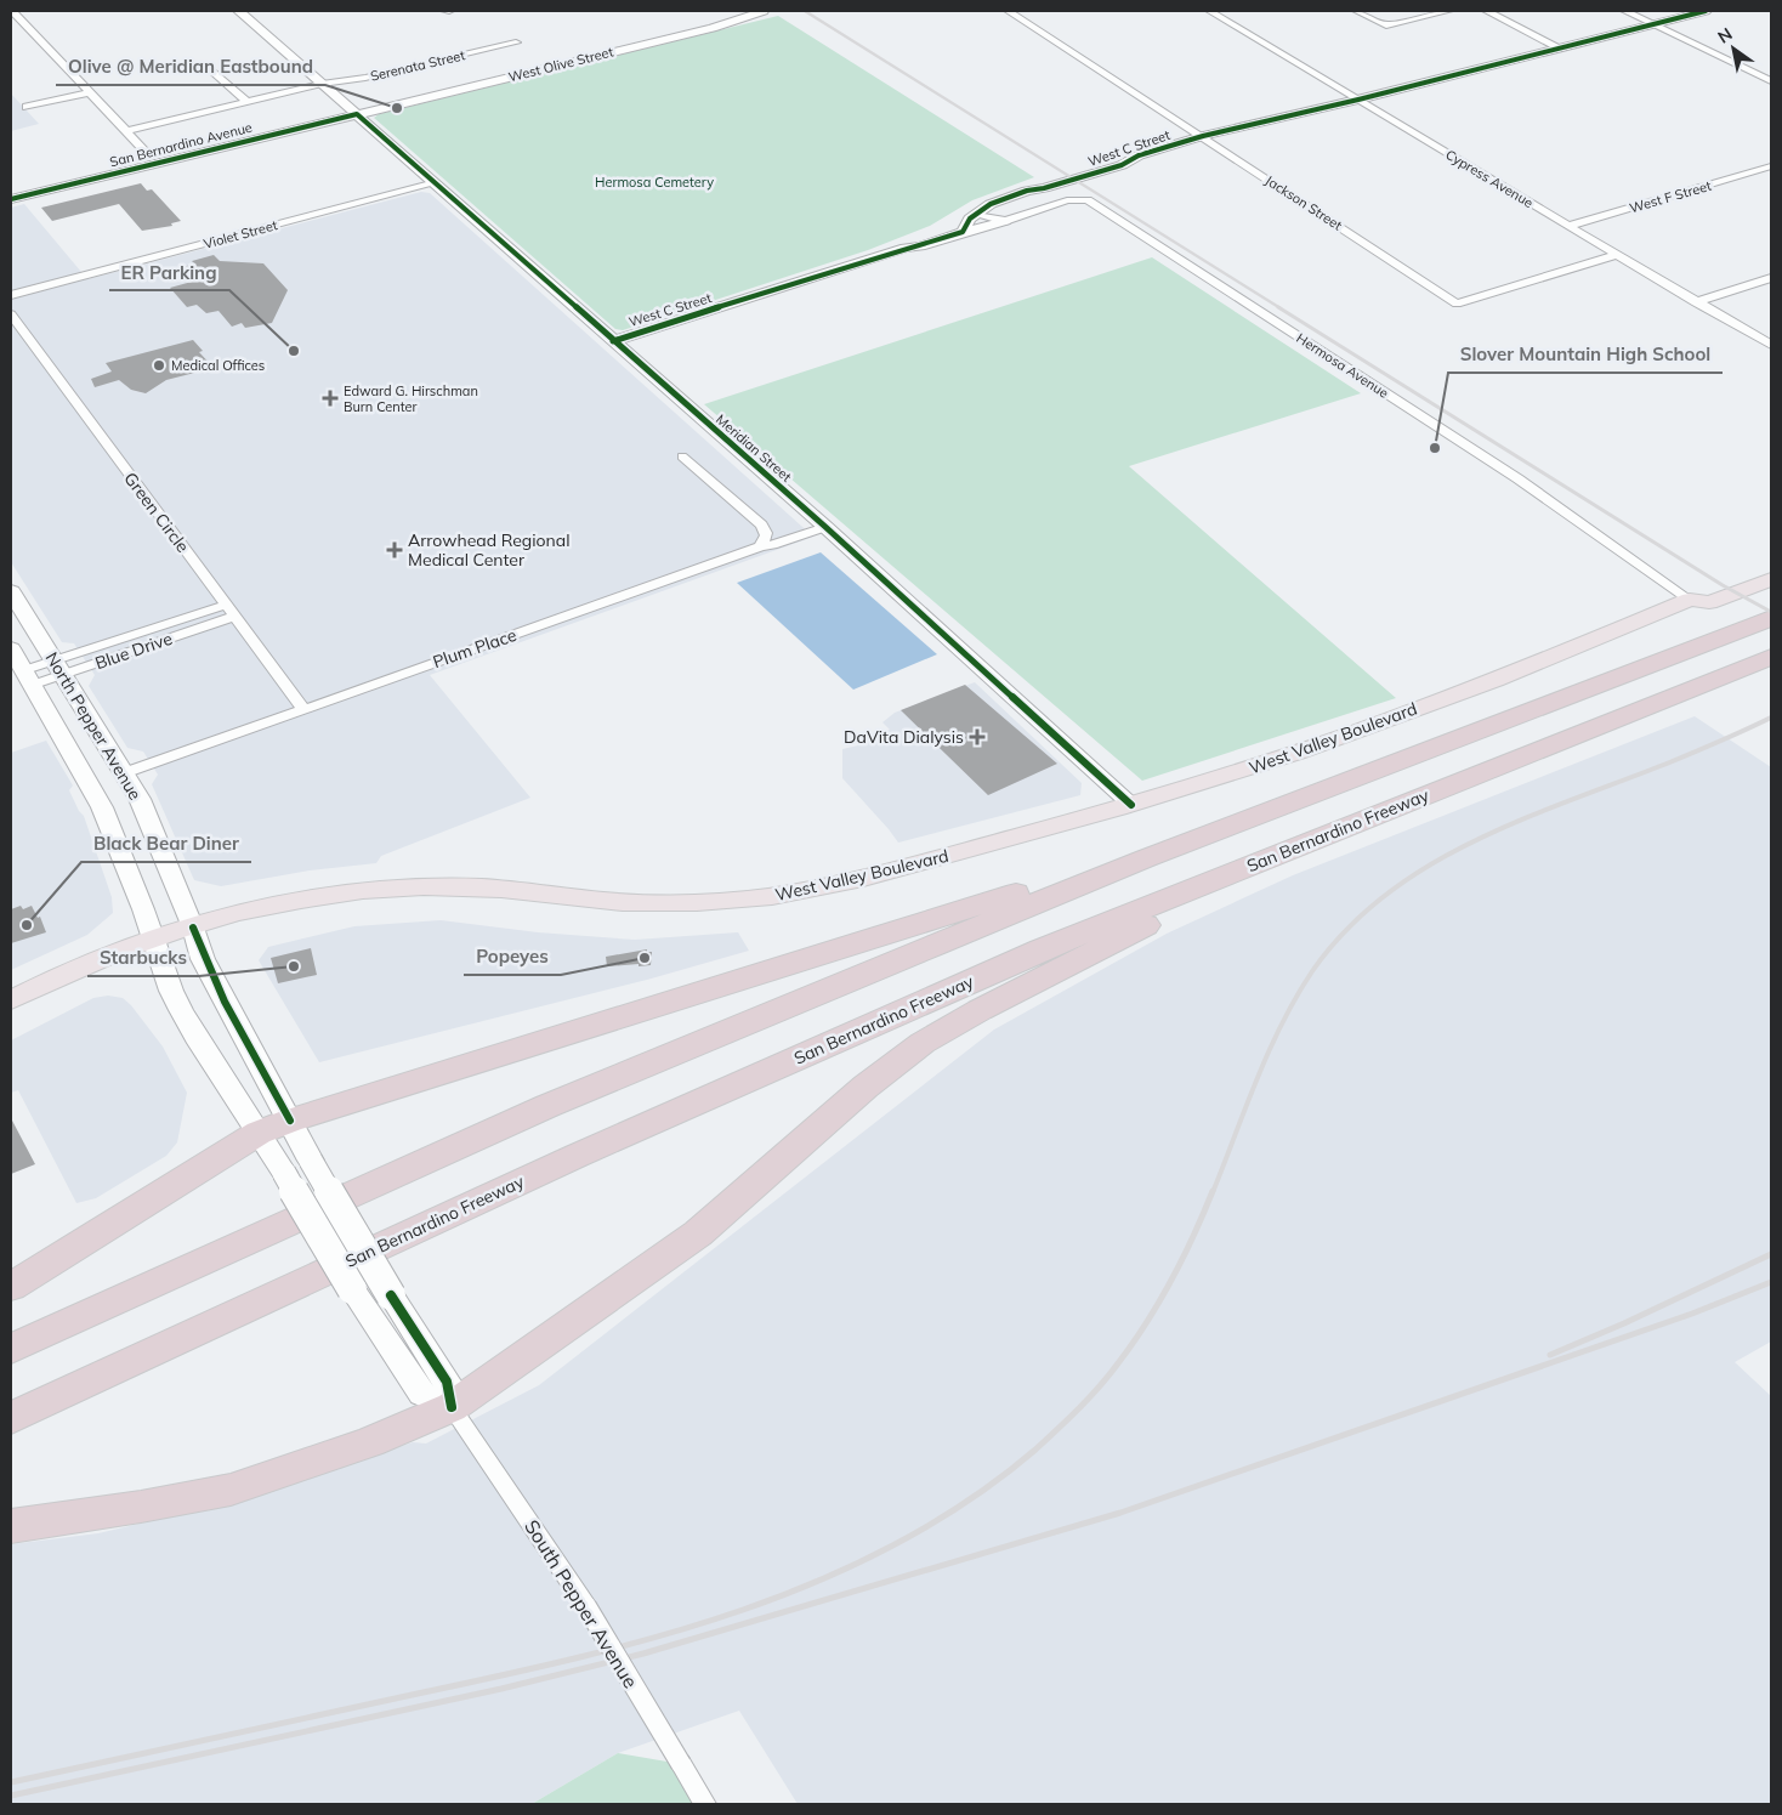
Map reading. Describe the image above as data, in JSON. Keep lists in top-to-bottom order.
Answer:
{
  "streets": {
    "highway": ["San Bernardino Freeway"],
    "main road": ["North Pepper Avenue", "West Valley Boulevard", "South Pepper Avenue"],
    "street": [
      "West Olive Street",
      "Serenata Street",
      "San Bernardino Avenue",
      "West C Street",
      "Cypress Avenue",
      "West F Street",
      "Jackson Street",
      "Violet Street",
      "Hermosa Avenue",
      "Meridian Street",
      "Green Circle",
      "Plum Place",
      "Blue Drive"
    ]
  },
  "crossings": [
    ["West Olive Street", "San Bernardino Avenue"],
    ["West Olive Street", "Meridian Street"],
    ["Serenata Street", "Meridian Street"],
    ["San Bernardino Avenue", "Meridian Street"],
    ["West C Street", "Cypress Avenue"],
    ["West C Street", "Jackson Street"],
    ["West C Street", "Meridian Street"],
    ["Cypress Avenue", "West F Street"],
    ["Cypress Avenue", "Jackson Street"],
    ["Violet Street", "Meridian Street"],
    ["Hermosa Avenue", "West Valley Boulevard"],
    ["Meridian Street", "Plum Place"],
    ["Meridian Street", "West Valley Boulevard"],
    ["Green Circle", "Plum Place"],
    ["Green Circle", "Blue Drive"],
    ["Plum Place", "North Pepper Avenue"],
    ["Blue Drive", "North Pepper Avenue"],
    ["North Pepper Avenue", "West Valley Boulevard"],
    ["North Pepper Avenue", "South Pepper Avenue"]
  ],
  "parks": ["Hermosa Cemetery"],
  "places": {
    "other": [
      "Olive @ Meridian Eastbound",
      "ER Parking",
      "Medical Offices",
      "Slover Mountain High School",
      "Black Bear Diner",
      "Popeyes",
      "Starbucks"
    ],
    "health": ["Edward G. Hirschman Burn Center", "Arrowhead Regional Medical Center", "DaVita Dialysis"]
  },
  "north": "top left"
}
